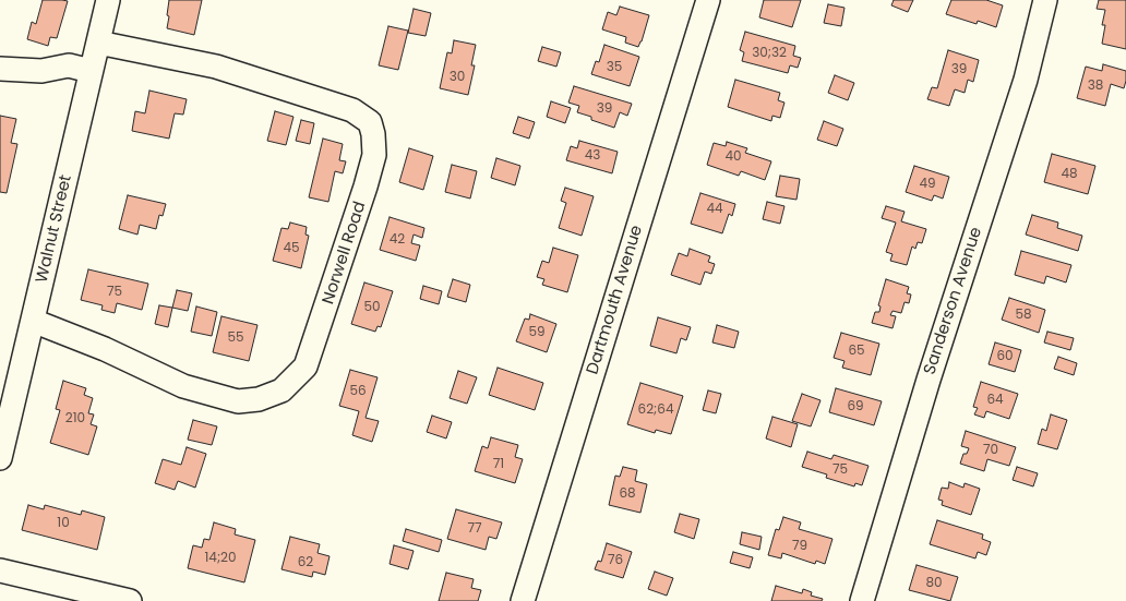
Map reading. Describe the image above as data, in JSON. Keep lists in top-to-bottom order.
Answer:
{
  "streets": {
    "street": [
      "Walnut Street",
      "Norwell Road",
      "Dartmouth Avenue",
      "Sanderson Avenue"
    ]
  },
  "crossings": [
    ["Walnut Street", "Norwell Road"]
  ],
  "house_numbers": [
    "30;32",
    "35",
    "39",
    "30",
    "38",
    "39",
    "43",
    "40",
    "48",
    "49",
    "44",
    "42",
    "45",
    "75",
    "50",
    "58",
    "59",
    "55",
    "65",
    "60",
    "56",
    "64",
    "69",
    "62;64",
    "210",
    "70",
    "71",
    "75",
    "68",
    "10",
    "77",
    "79",
    "14;20",
    "76",
    "62",
    "80"
  ]
}
